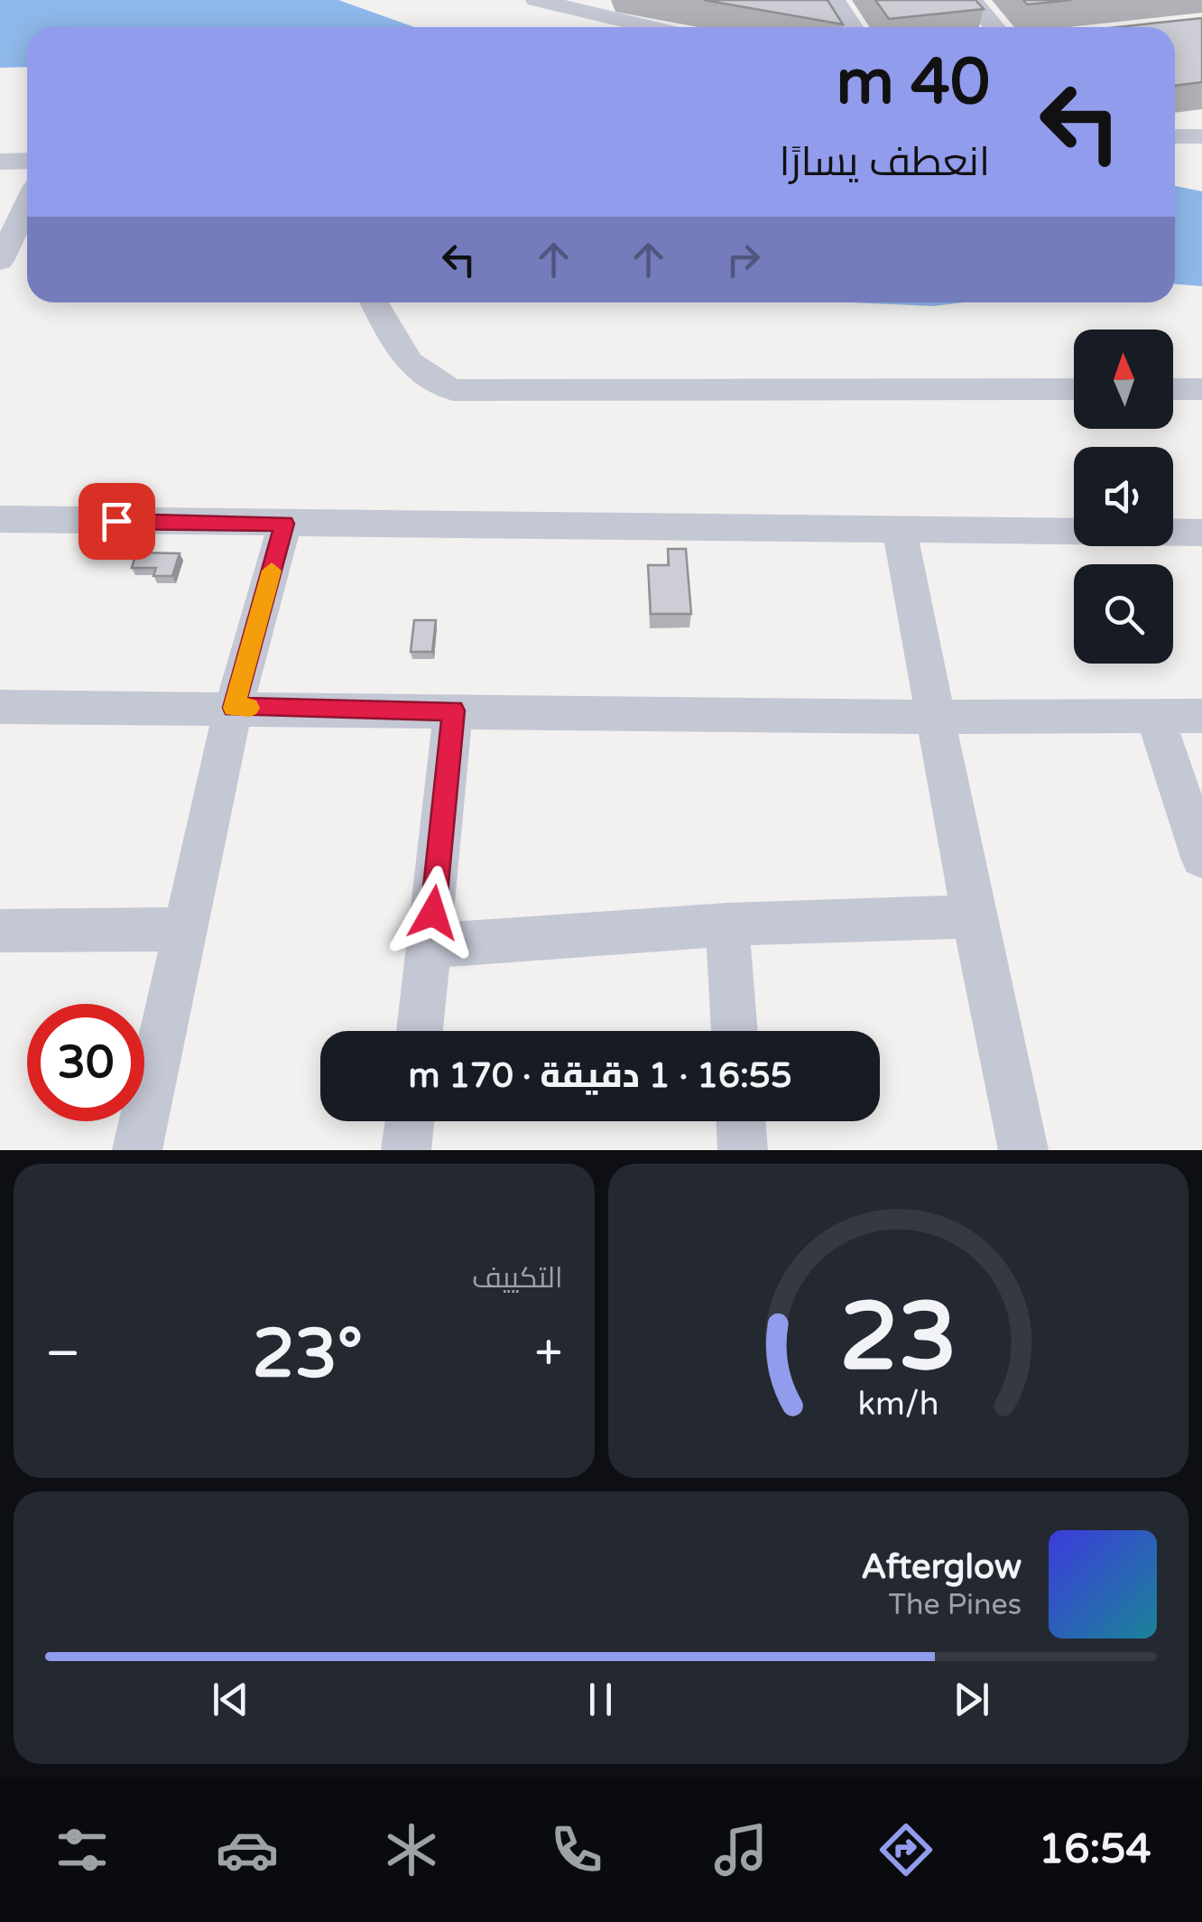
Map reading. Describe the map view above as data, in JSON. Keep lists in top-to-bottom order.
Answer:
{
  "north": "top",
  "page": {
    "turn": ["40 m", "انعطف يسارًا"],
    "limit": "30",
    "trip": "16:55 · 1 دقيقة · 170 m",
    "tile": "التكييف",
    "heat": ["−", "23°", "+"],
    "song": ["Afterglow", "The Pines"],
    "tabs": "16:54",
    "gauge": ["23", "km/h"]
  }
}
